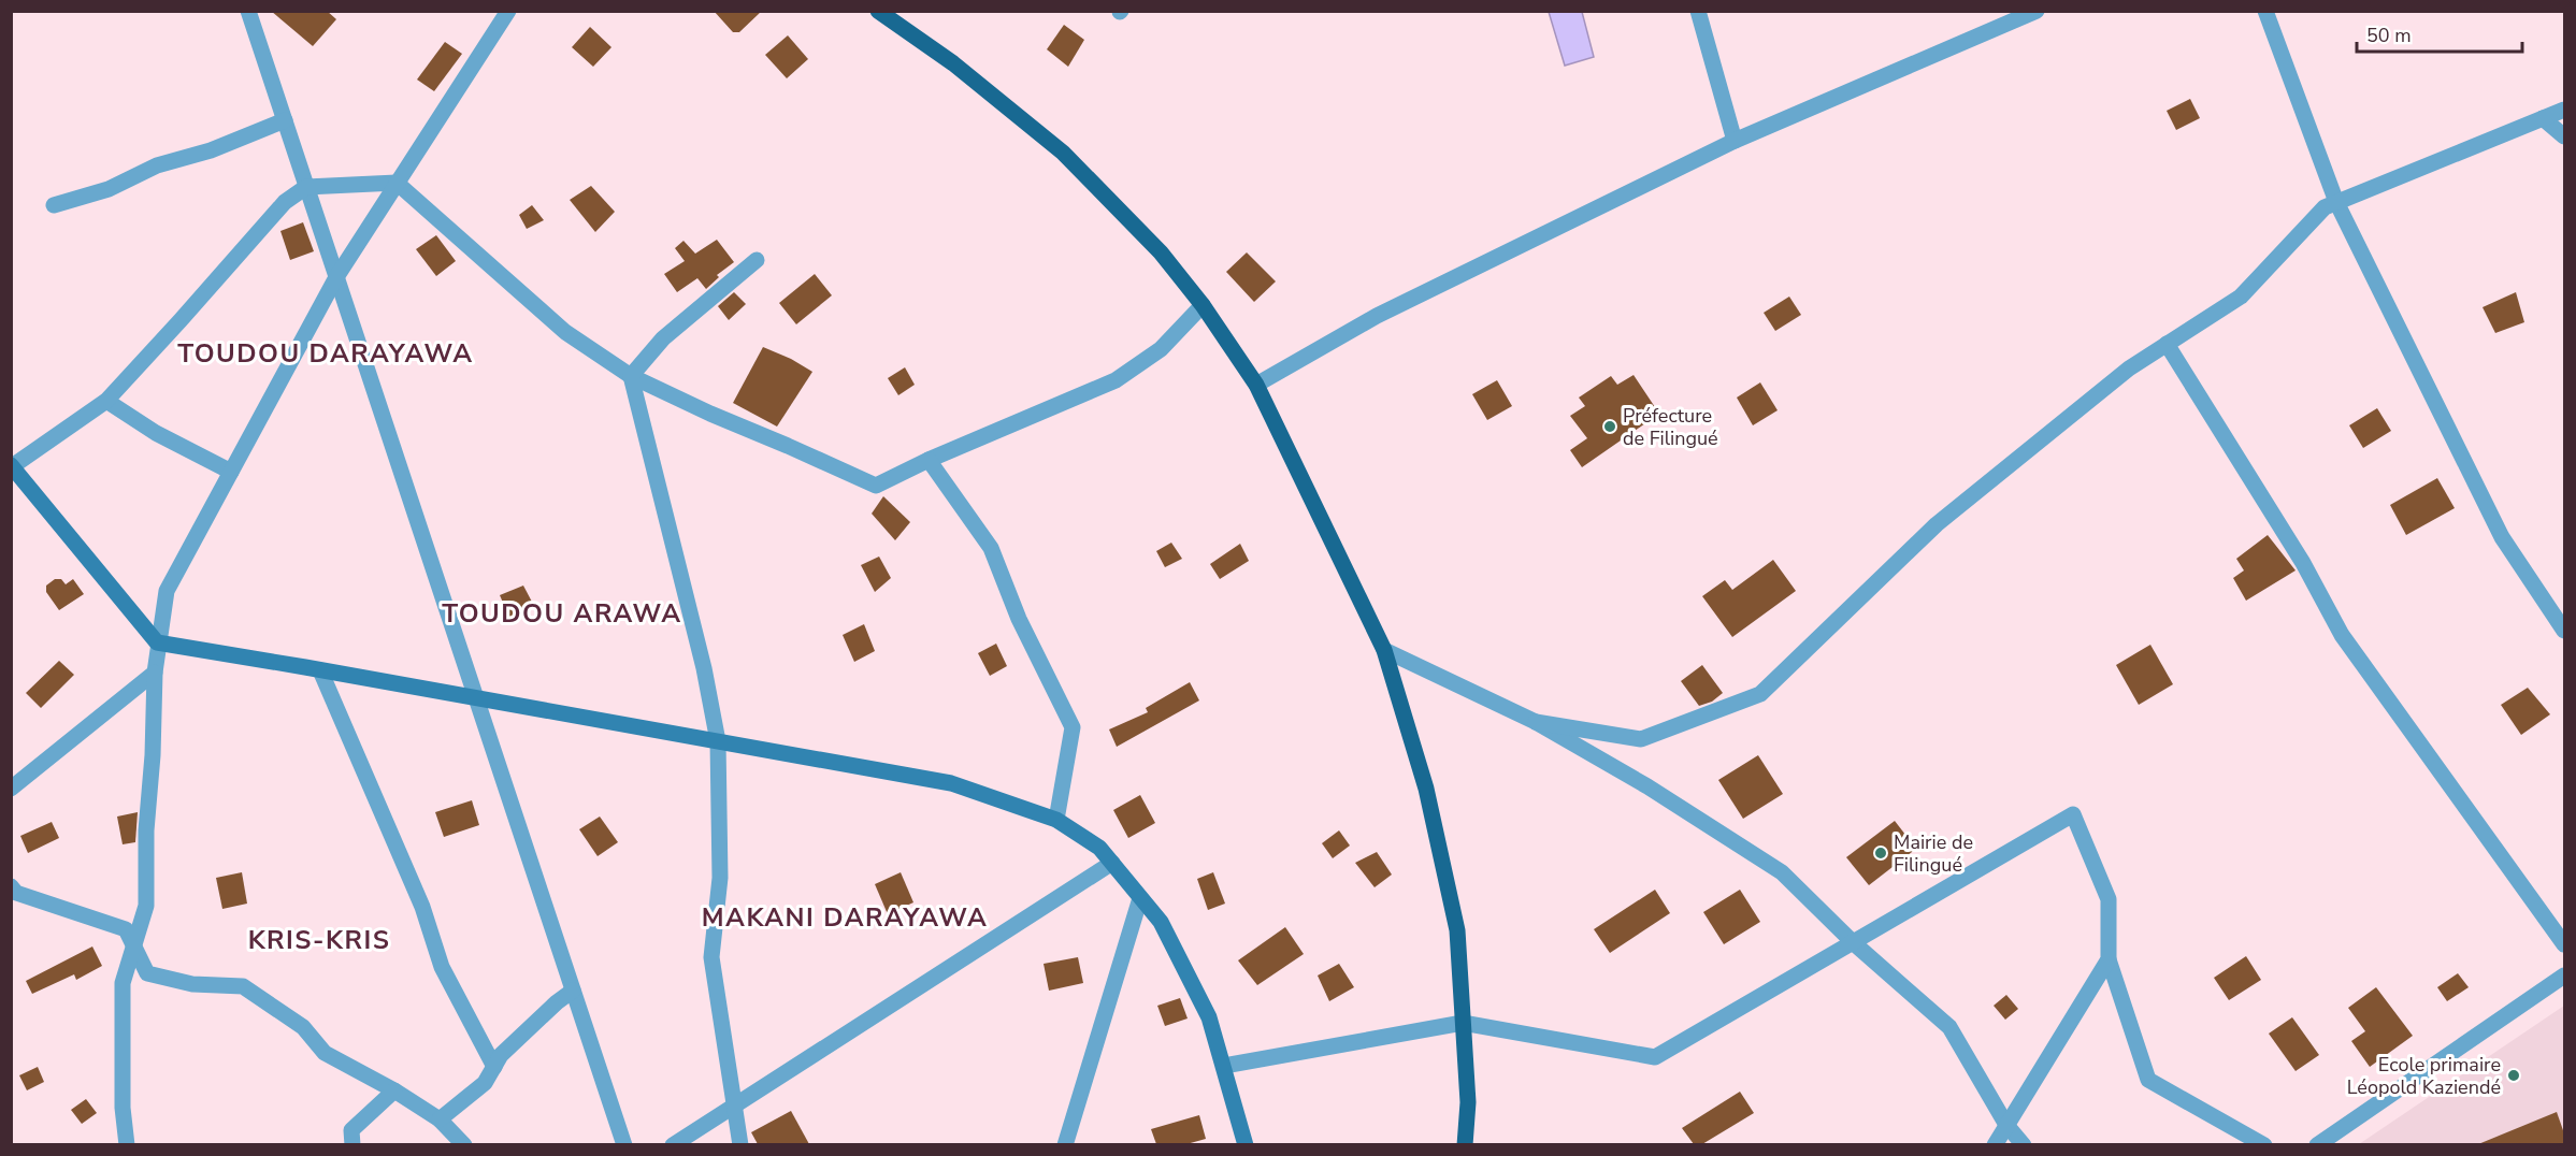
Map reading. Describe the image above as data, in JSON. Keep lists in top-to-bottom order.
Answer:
{
  "districts": [
    "TOUDOU DARAYAWA",
    "TOUDOU ARAWA",
    "MAKANI DARAYAWA",
    "KRIS-KRIS"
  ],
  "places": ["Préfecture de Filingué", "Mairie de Filingué", "Ecole primaire Léopold Kaziendé"],
  "scale_bar": "50 m"
}
